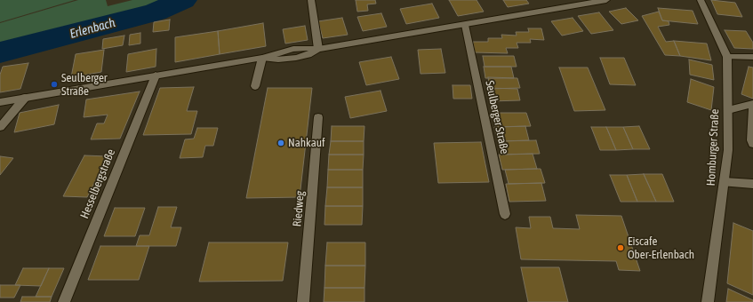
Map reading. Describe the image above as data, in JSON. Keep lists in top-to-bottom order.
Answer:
{
  "streets": {
    "street": [
      "Seulberger Straße",
      "Homburger Straße",
      "Hesselbergstraße",
      "Riedweg"
    ]
  },
  "water": ["Erlenbach"],
  "places": ["Seulberger Straße", "Nahkauf", "Eiscafe Ober-Erlenbach"]
}
